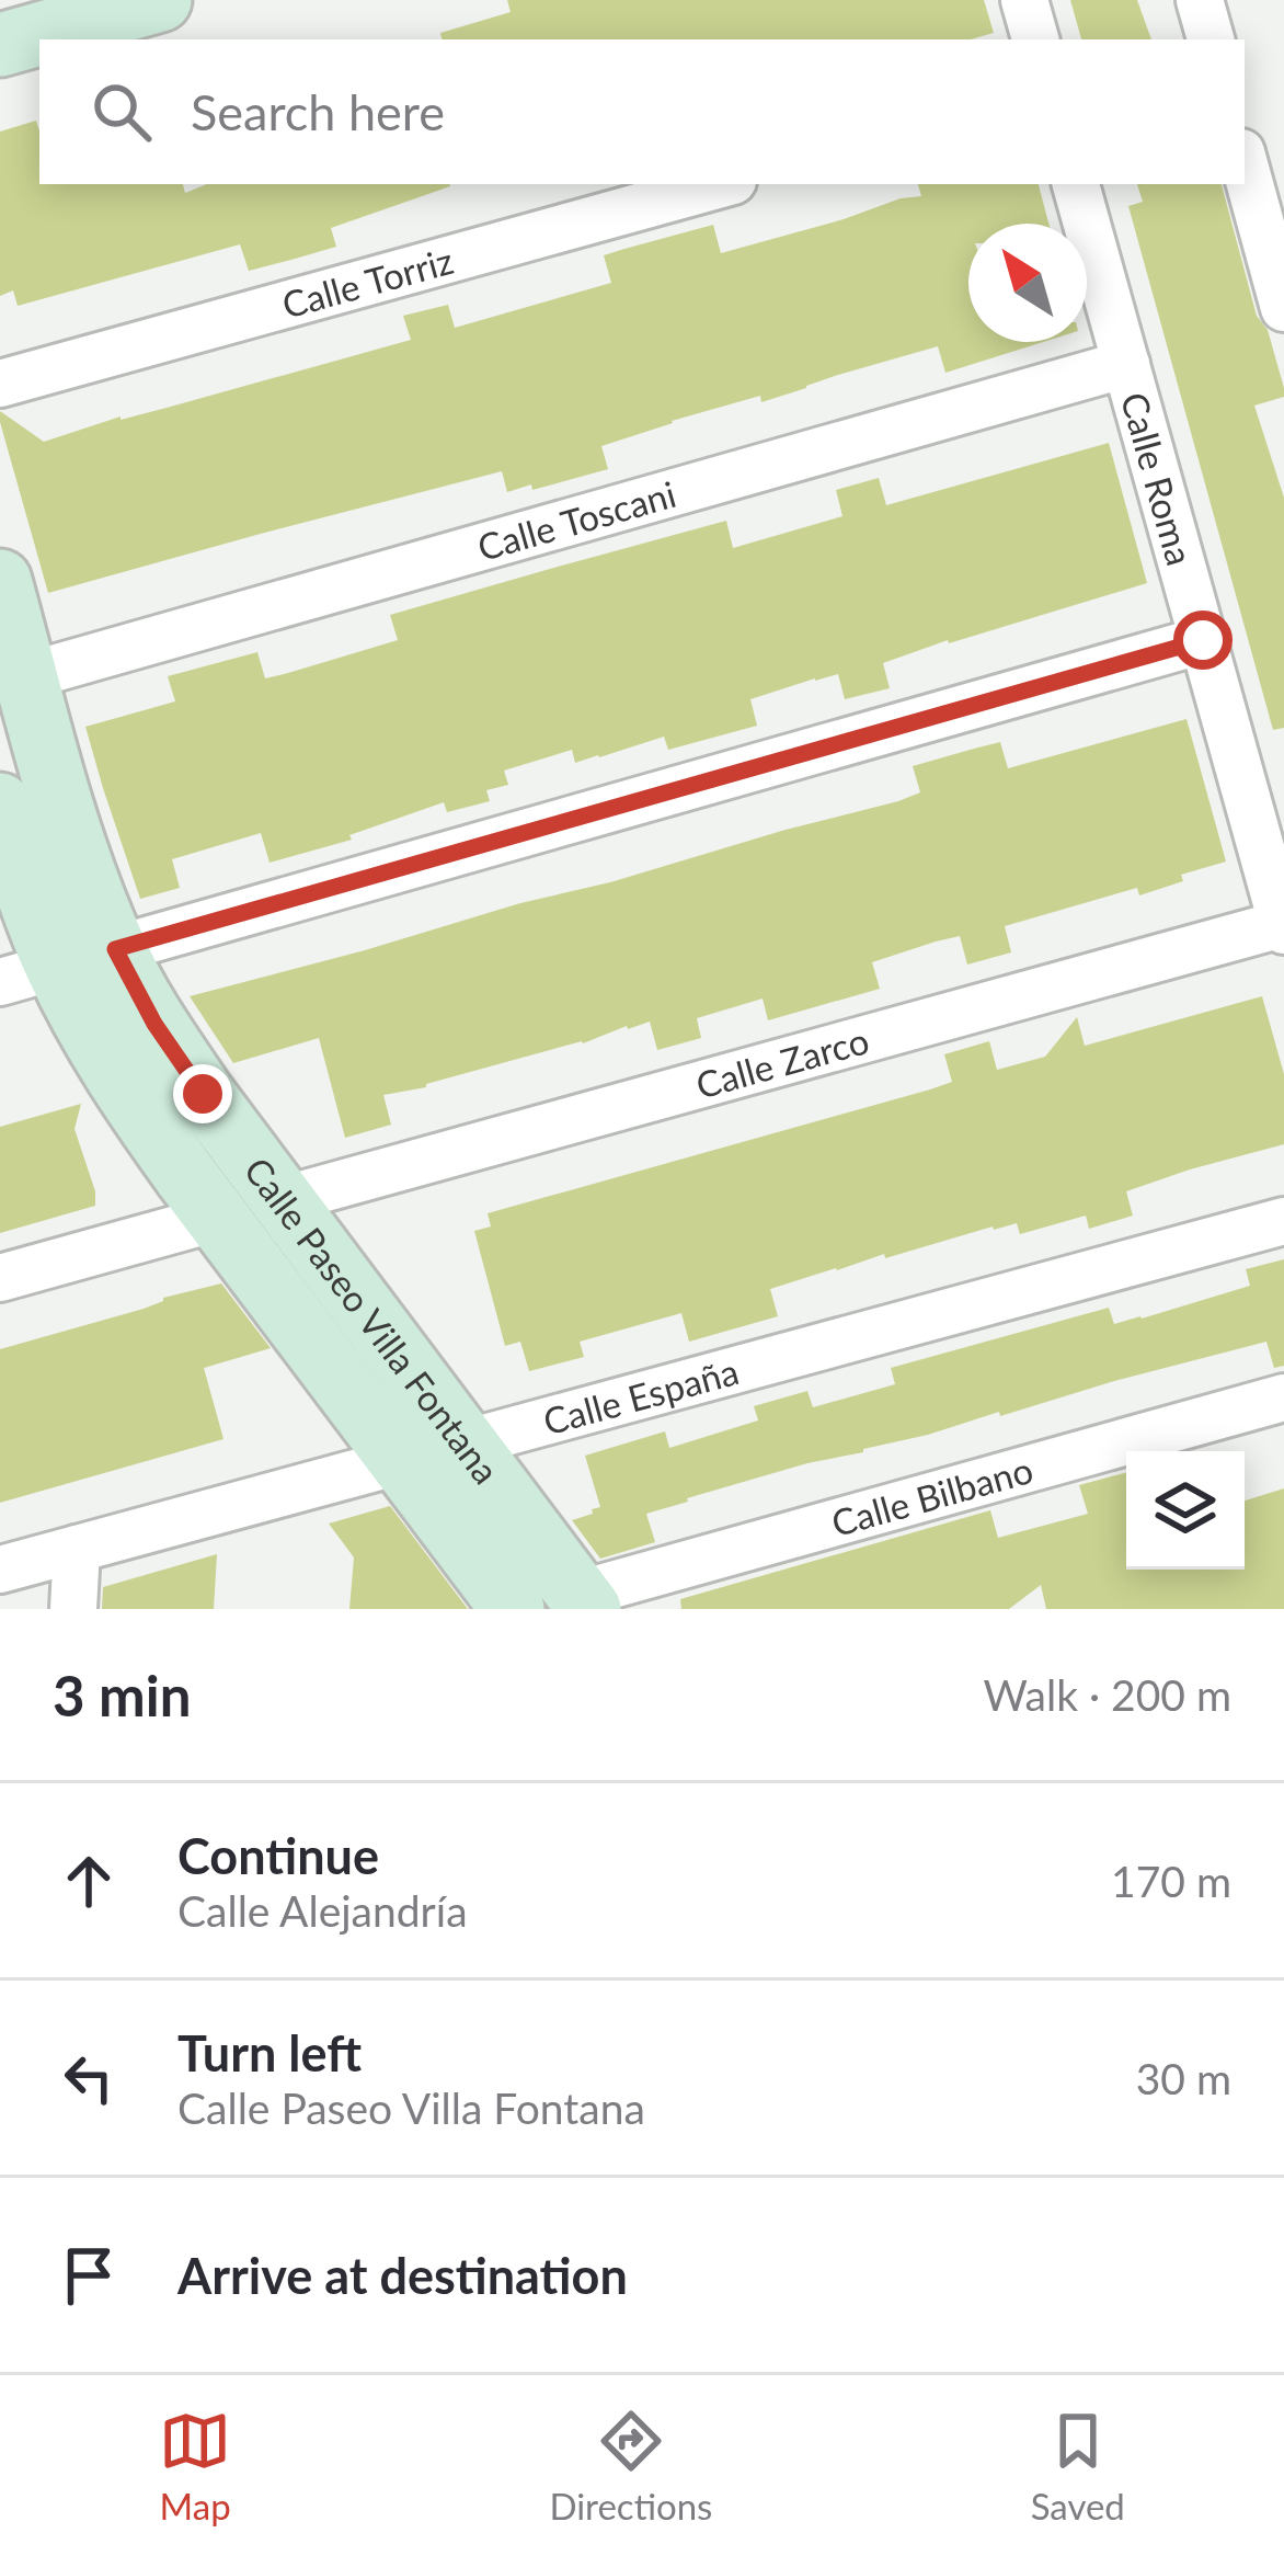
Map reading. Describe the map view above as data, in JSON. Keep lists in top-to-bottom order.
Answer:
{
  "streets": {
    "street": [
      "Calle Torriz",
      "Calle Roma",
      "Calle Toscani",
      "Calle Zarco",
      "Calle Paseo Villa Fontana",
      "Calle España",
      "Calle Bilbano"
    ]
  },
  "crossings": [
    ["Calle Roma", "Calle Toscani"],
    ["Calle Roma", "Calle Zarco"],
    ["Calle Toscani", "Calle Paseo Villa Fontana"],
    ["Calle Zarco", "Calle Paseo Villa Fontana"],
    ["Calle Paseo Villa Fontana", "Calle España"],
    ["Calle Paseo Villa Fontana", "Calle Bilbano"]
  ],
  "north": "top left",
  "page": {
    "search": "Search here",
    "heading": ["3 min", "Walk · 200 m"],
    "list": [
      ["Continue", "Calle Alejandría", "170 m"],
      ["Turn left", "Calle Paseo Villa Fontana", "30 m"],
      "Arrive at destination"
    ],
    "nav": ["Map", "Directions", "Saved"]
  }
}
